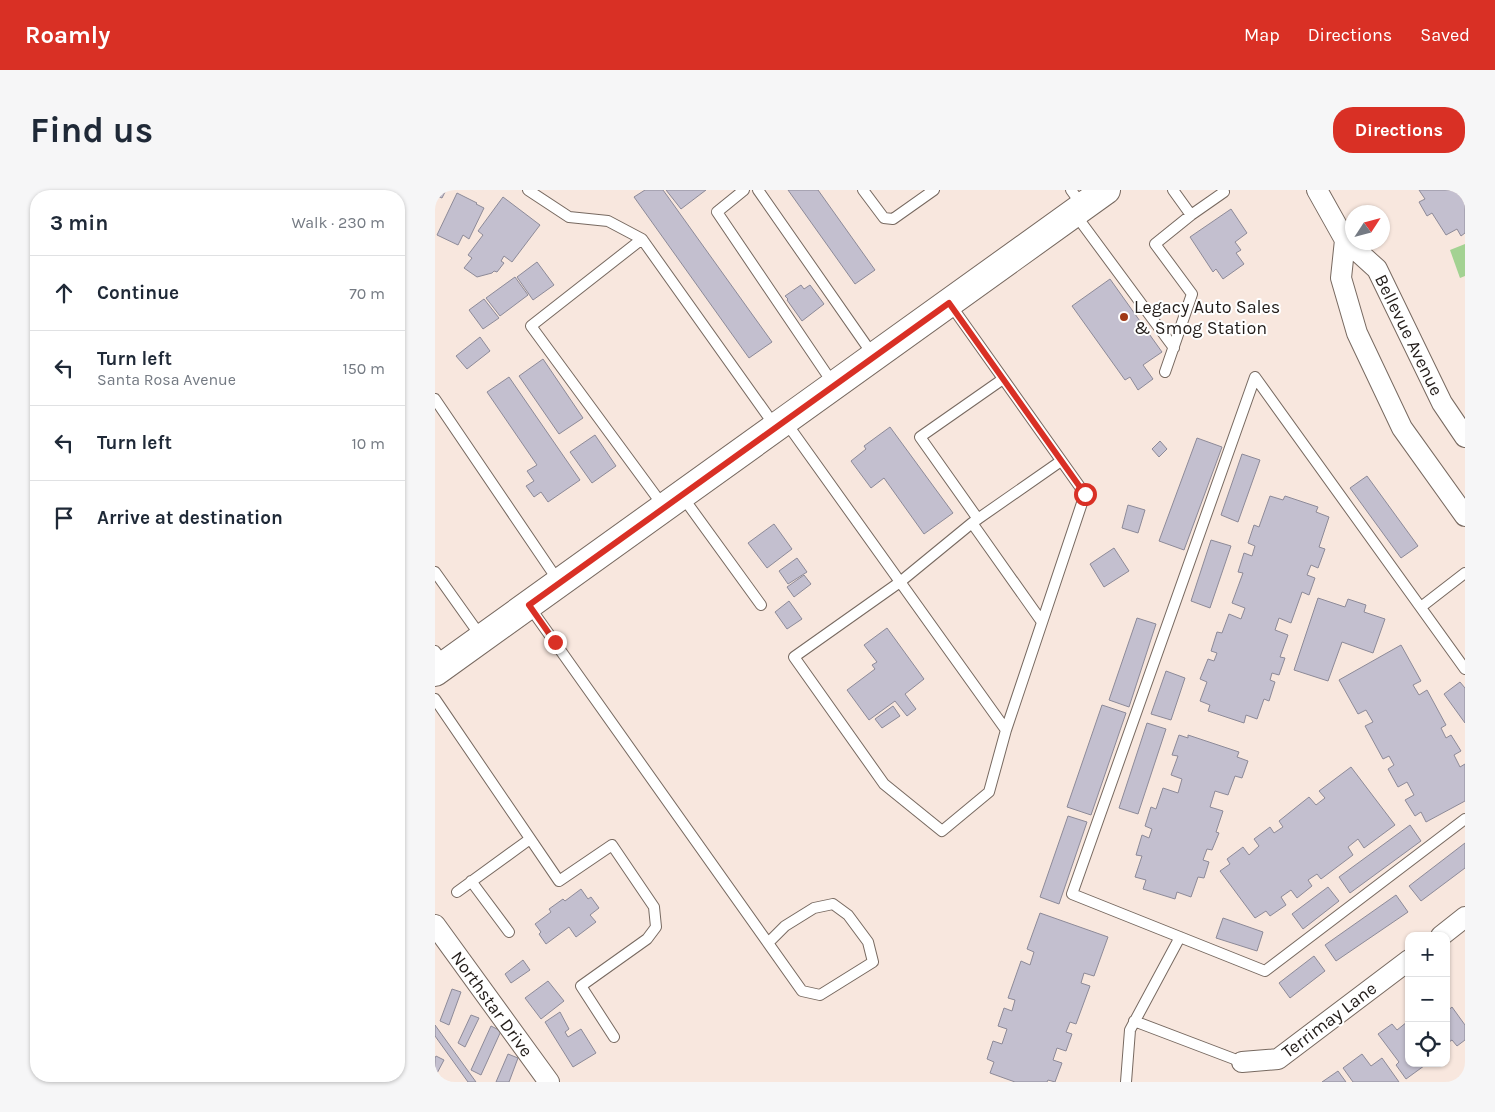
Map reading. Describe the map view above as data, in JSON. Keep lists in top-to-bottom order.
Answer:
{
  "streets": {
    "street": ["Bellevue Avenue", "Northstar Drive", "Terrimay Lane"]
  },
  "places": ["Legacy Auto Sales & Smog Station"],
  "north": "top right",
  "page": {
    "header": "Roamly",
    "nav": ["Map", "Directions", "Saved"],
    "buttons": "Directions",
    "title": "Find us",
    "heading": ["3 min", "Walk · 230 m"],
    "list": [
      ["Continue", "70 m"],
      ["Turn left", "Santa Rosa Avenue", "150 m"],
      ["Turn left", "10 m"],
      "Arrive at destination"
    ],
    "map_buttons": ["+", "−"]
  }
}
